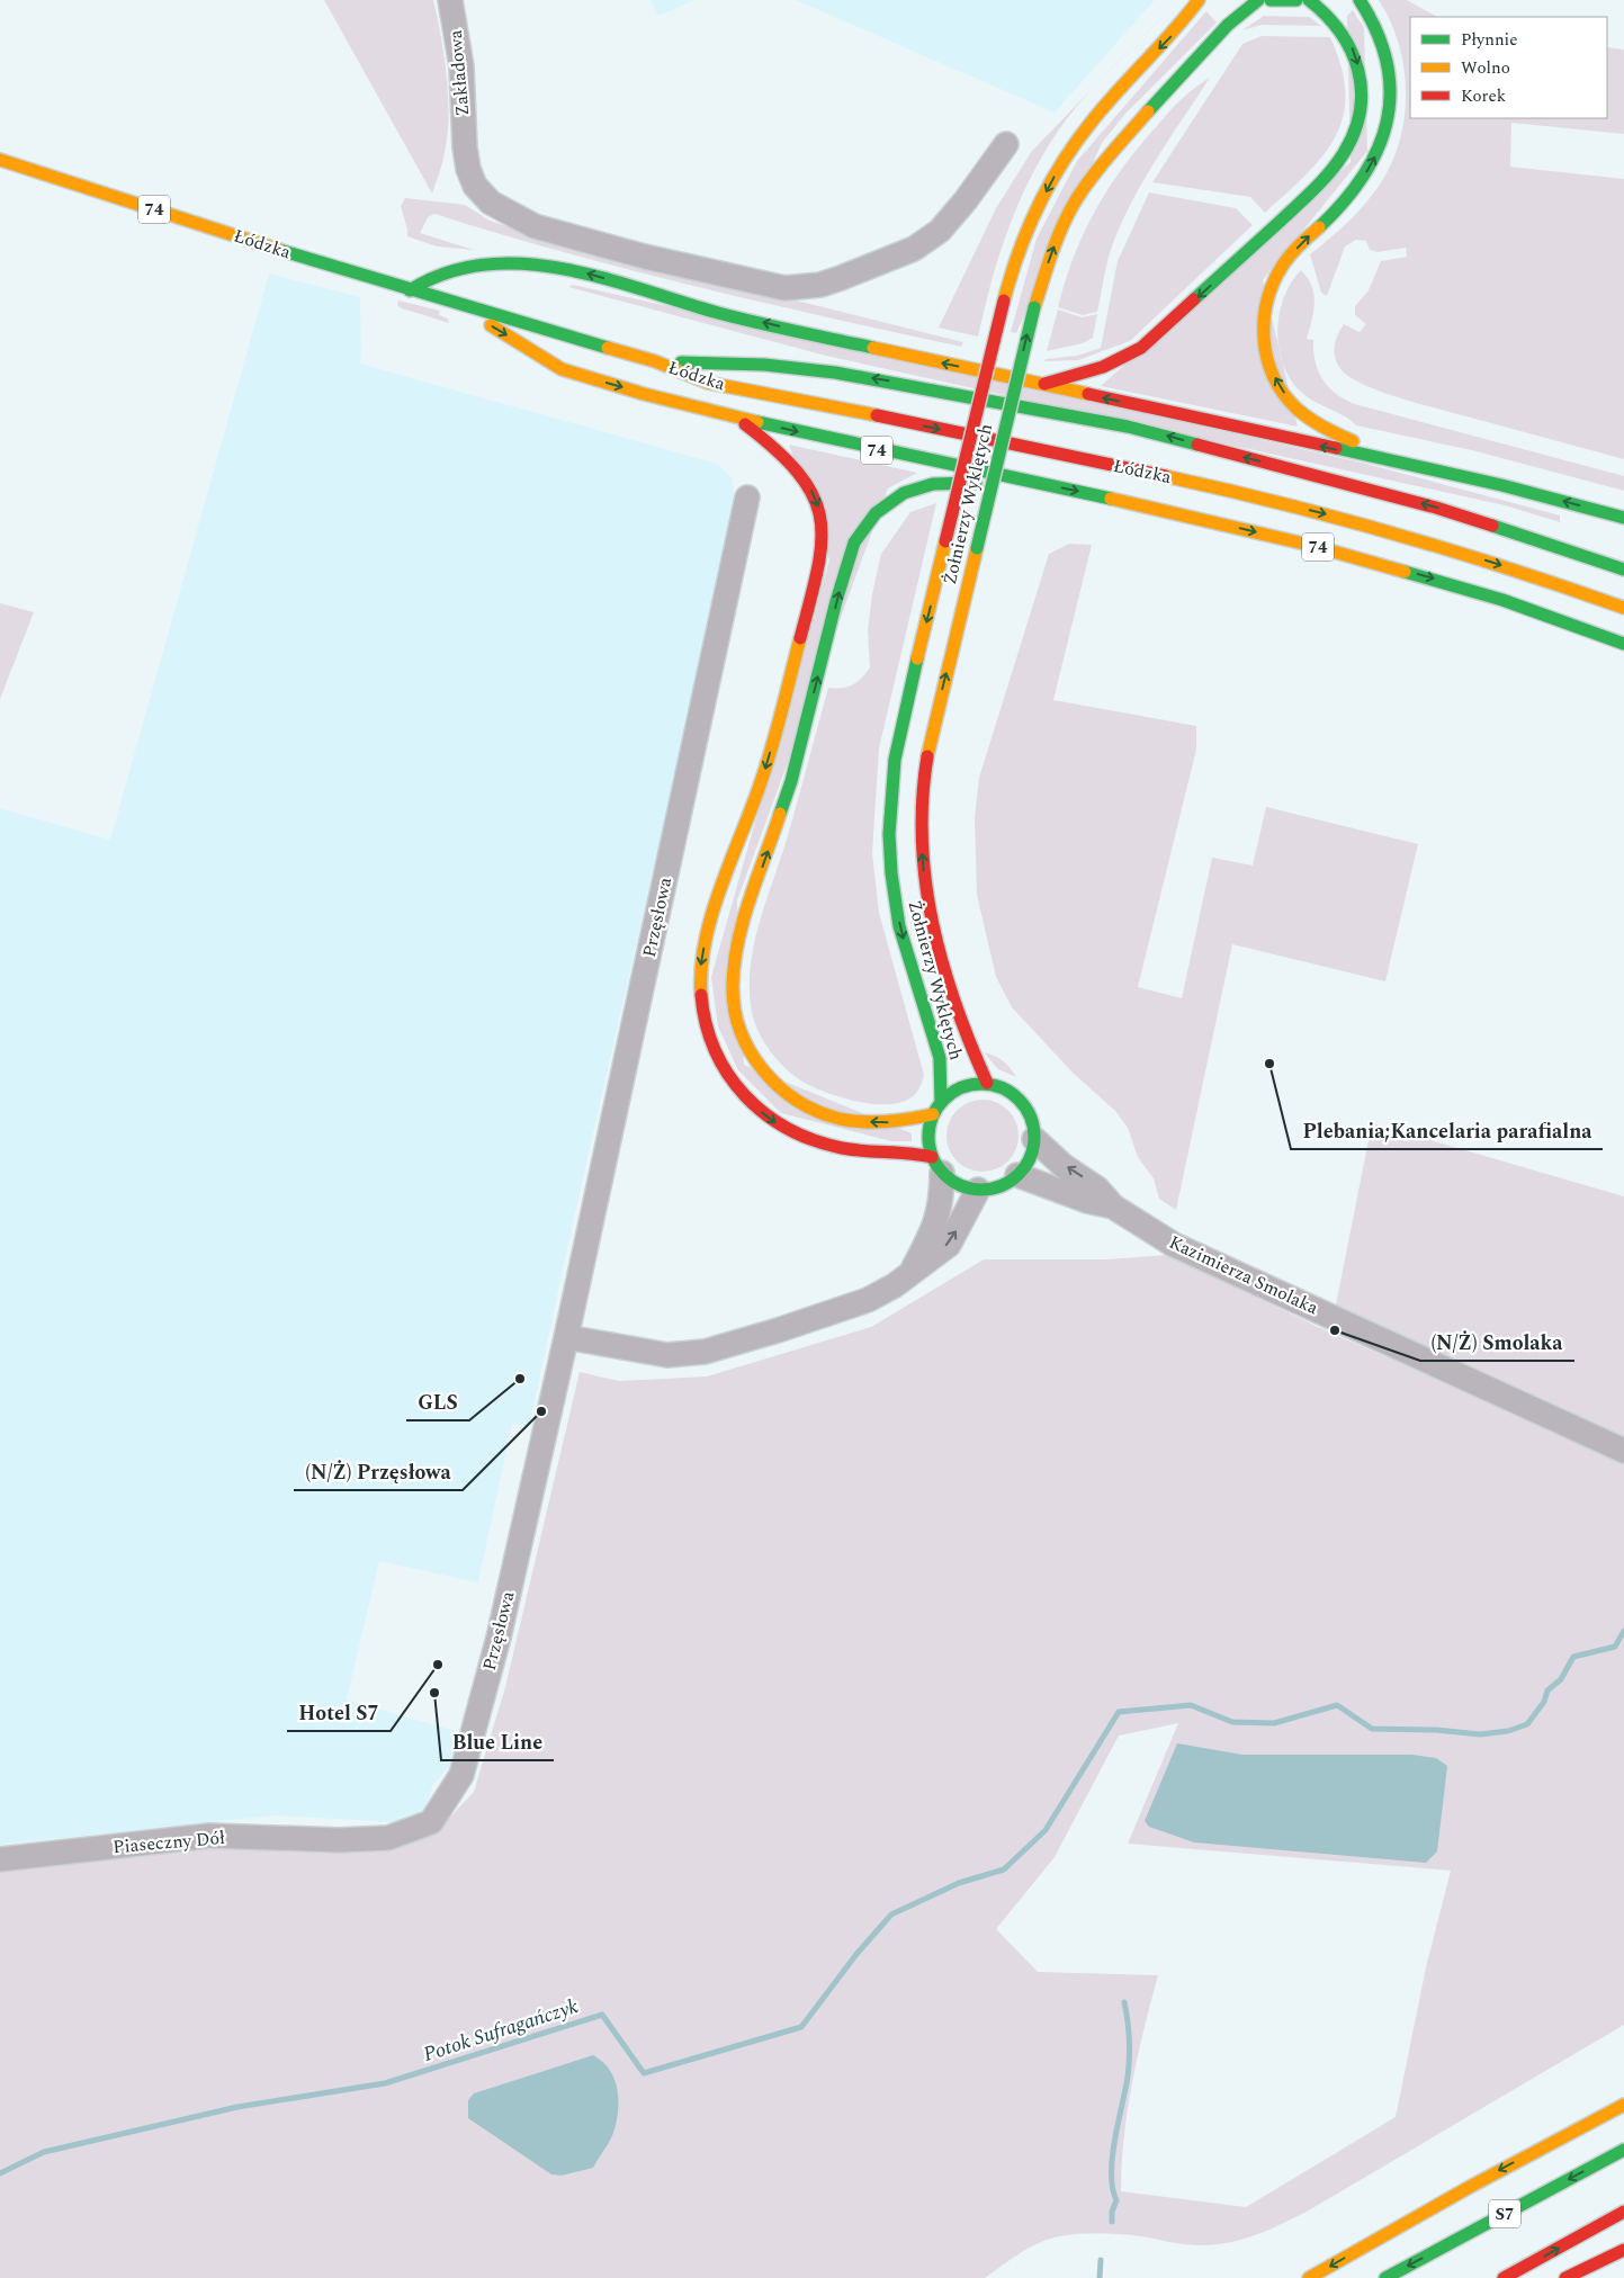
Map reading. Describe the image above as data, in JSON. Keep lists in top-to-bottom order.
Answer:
{
  "streets": {
    "main road": [
      "74",
      "Łódzka",
      "Żołnierzy Wyklętych",
      "S7"
    ],
    "street": [
      "Zakładowa",
      "Przęsłowa",
      "Kazimierza Smolaka",
      "Piaseczny Dół"
    ]
  },
  "crossings": [
    ["Żołnierzy Wyklętych", "Kazimierza Smolaka"],
    ["Przęsłowa", "Piaseczny Dół"]
  ],
  "water": ["Potok Sufragańczyk"],
  "places": [
    "Plebania;Kancelaria parafialna",
    "(N/Ż) Smolaka",
    "GLS",
    "(N/Ż) Przęsłowa",
    "Hotel S7",
    "Blue Line"
  ],
  "legend": ["Płynnie", "Wolno", "Korek"]
}
